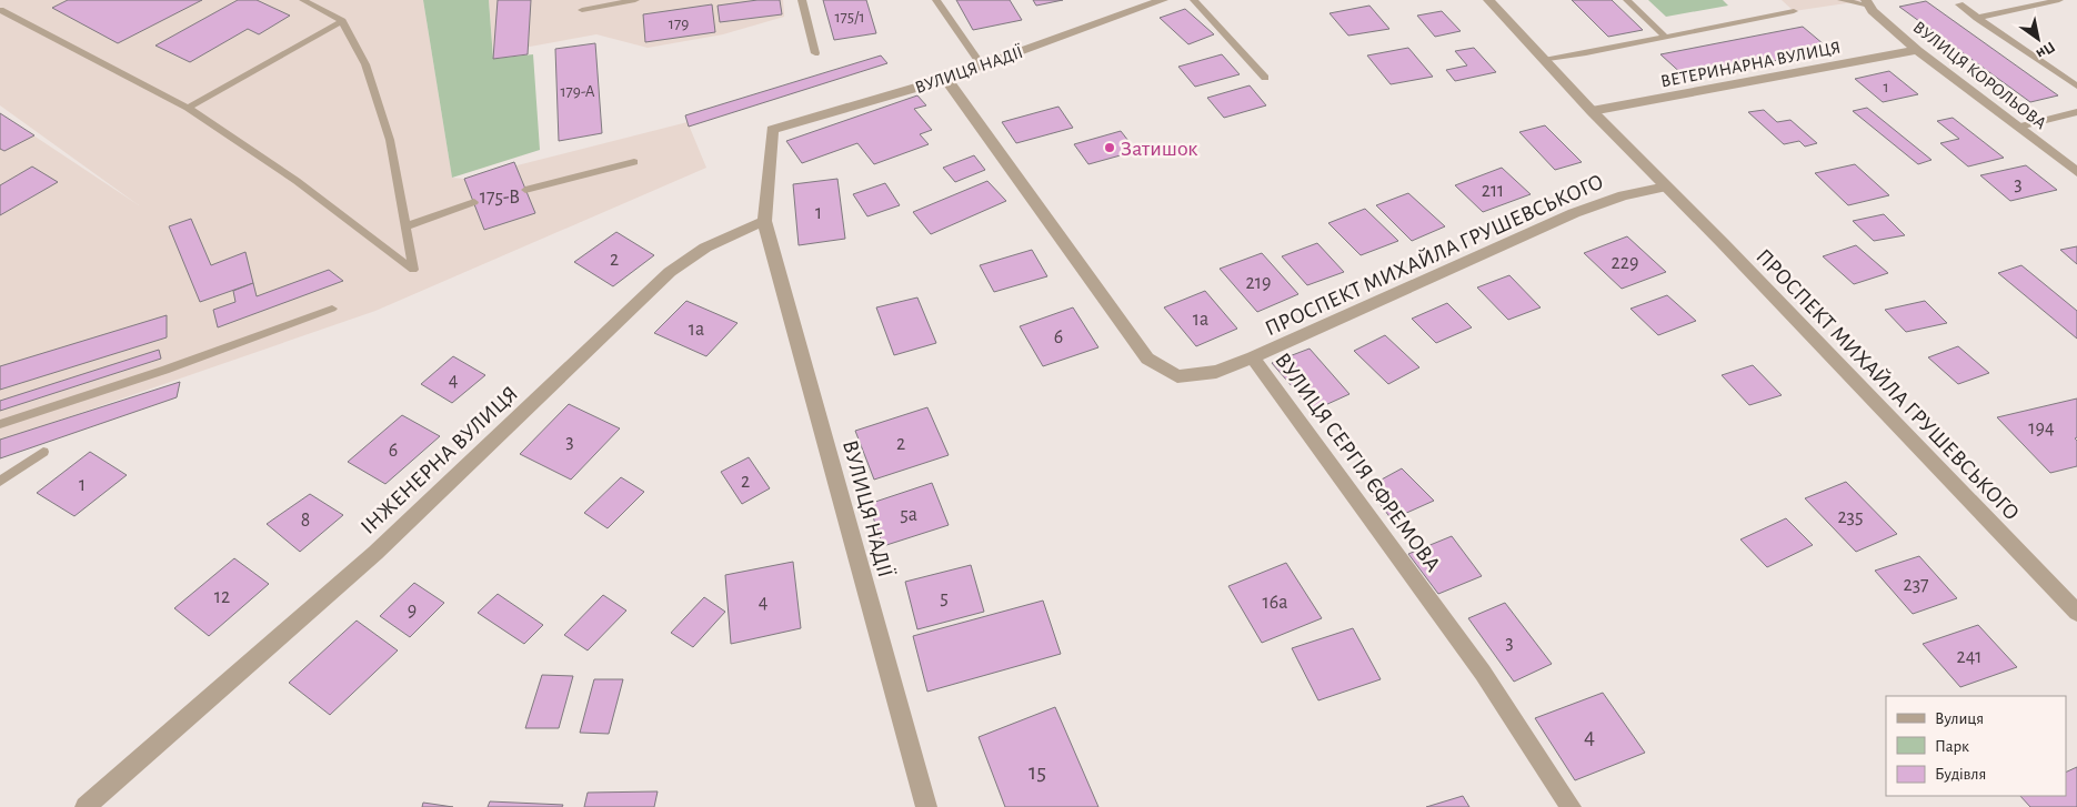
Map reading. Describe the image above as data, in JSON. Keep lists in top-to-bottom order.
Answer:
{
  "streets": {
    "street": [
      "ВЕТЕРИНАРНА ВУЛИЦЯ",
      "ВУЛИЦЯ НАДІЇ",
      "ВУЛИЦЯ КОРОЛЬОВА",
      "ПРОСПЕКТ МИХАЙЛА ГРУШЕВСЬКОГО",
      "ІНЖЕНЕРНА ВУЛИЦЯ",
      "ВУЛИЦЯ СЕРГІЯ ЄФРЕМОВА"
    ]
  },
  "crossings": [
    ["ВЕТЕРИНАРНА ВУЛИЦЯ", "ВУЛИЦЯ КОРОЛЬОВА"],
    ["ВЕТЕРИНАРНА ВУЛИЦЯ", "ПРОСПЕКТ МИХАЙЛА ГРУШЕВСЬКОГО"],
    ["ВУЛИЦЯ НАДІЇ", "ІНЖЕНЕРНА ВУЛИЦЯ"],
    ["ВУЛИЦЯ НАДІЇ", "ВУЛИЦЯ СЕРГІЯ ЄФРЕМОВА"],
    ["ПРОСПЕКТ МИХАЙЛА ГРУШЕВСЬКОГО", "ВУЛИЦЯ СЕРГІЯ ЄФРЕМОВА"]
  ],
  "places": ["Затишок"],
  "house_numbers": [
    "175/1",
    "179",
    "1",
    "179-А",
    "3",
    "211",
    "175-В",
    "1",
    "2",
    "229",
    "219",
    "1а",
    "1а",
    "6",
    "4",
    "194",
    "3",
    "2",
    "6",
    "2",
    "1",
    "5а",
    "235",
    "8",
    "237",
    "12",
    "5",
    "4",
    "16а",
    "9",
    "3",
    "241",
    "4",
    "15"
  ],
  "legend": ["Вулиця", "Парк", "Будівля"],
  "north": "bottom right"
}
